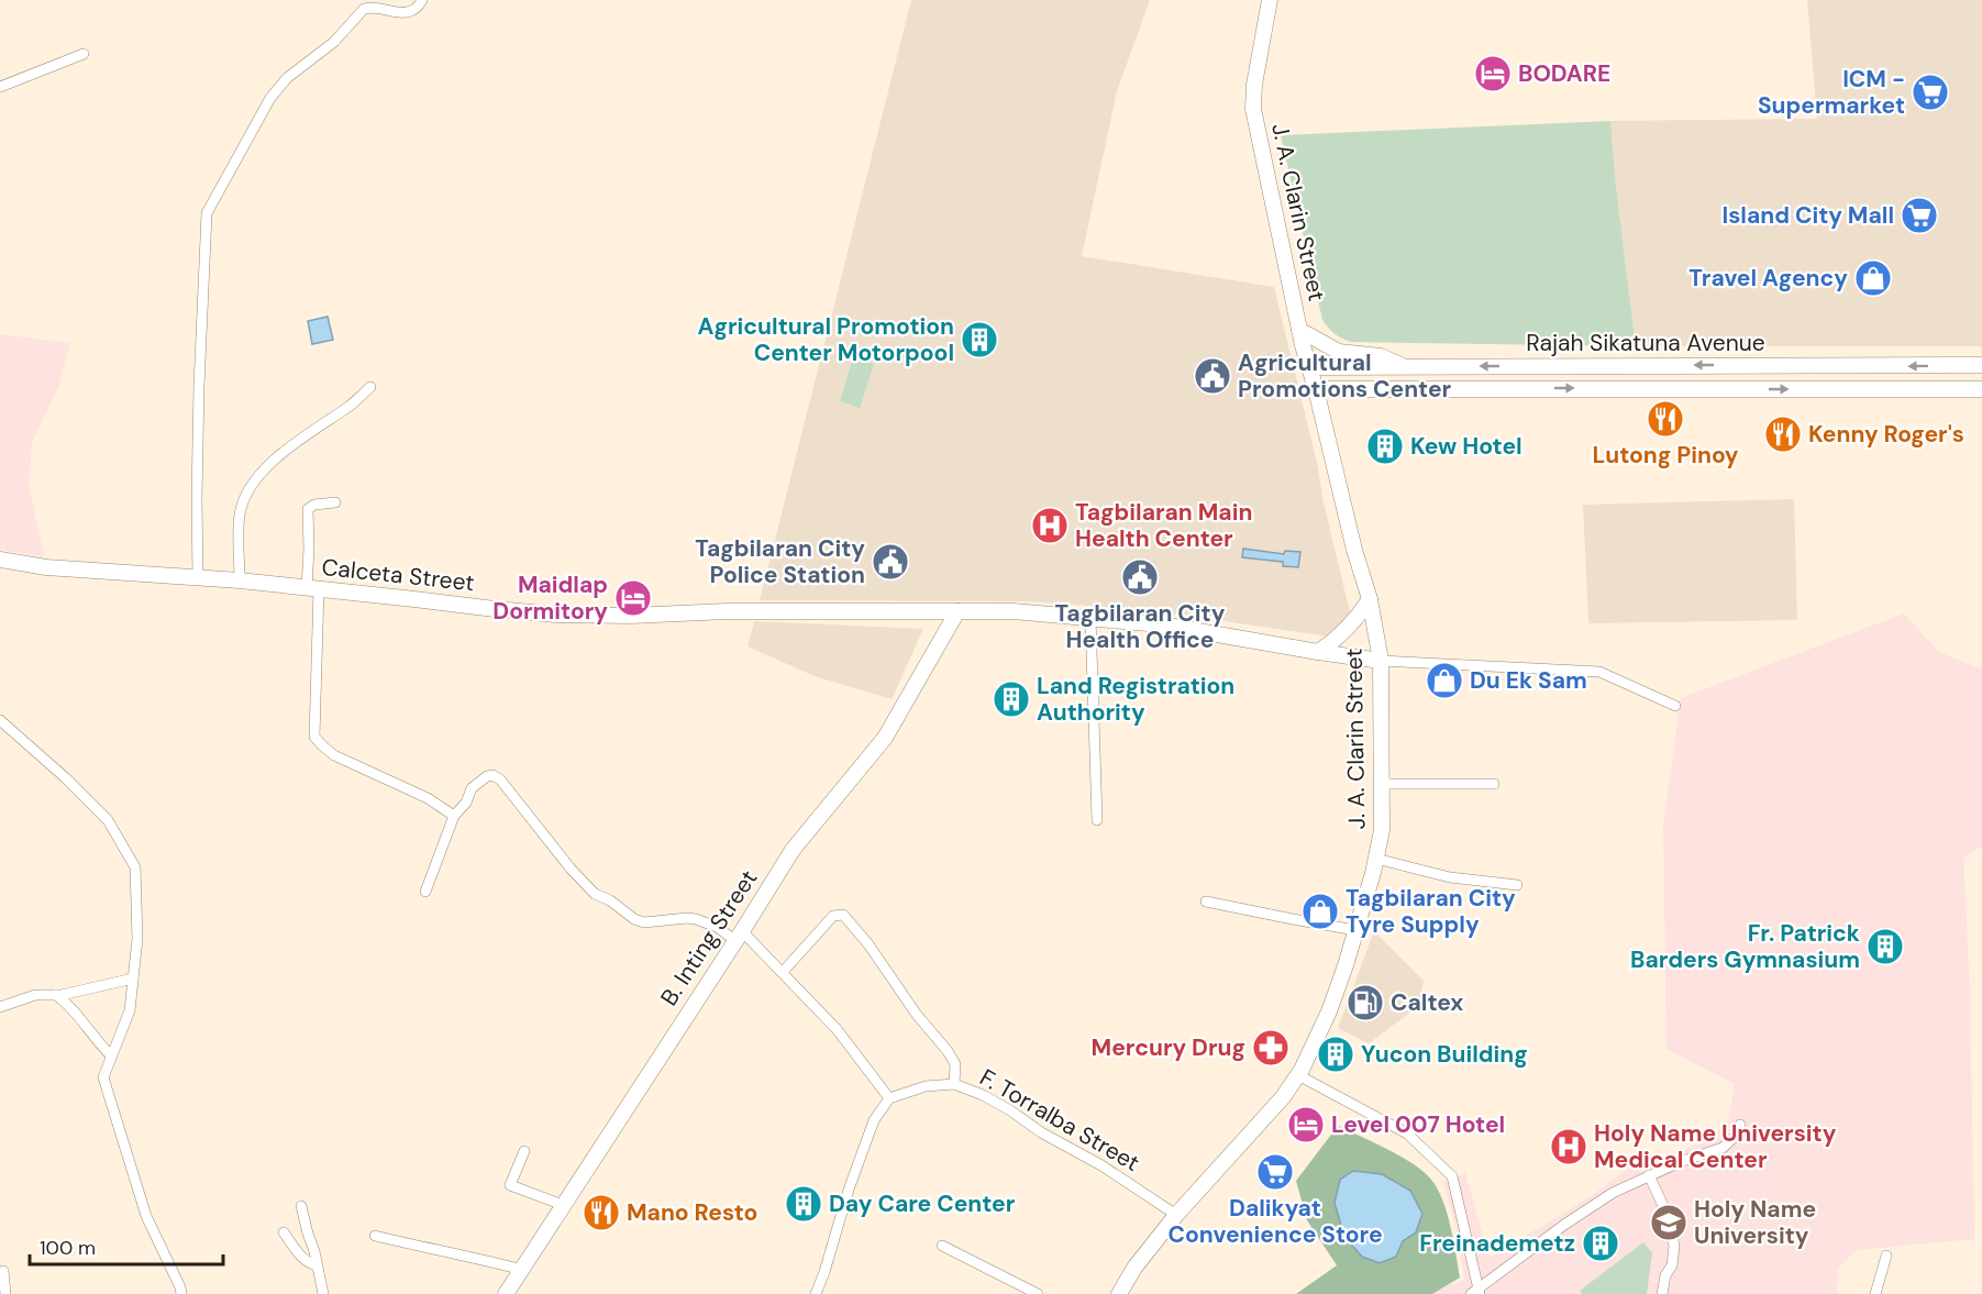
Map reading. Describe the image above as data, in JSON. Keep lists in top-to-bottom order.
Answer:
{
  "streets": {
    "main road": [
      "J. A. Clarin Street",
      "Rajah Sikatuna Avenue",
      "Calceta Street",
      "B. Inting Street"
    ],
    "street": ["F. Torralba Street"]
  },
  "crossings": [
    ["J. A. Clarin Street", "Rajah Sikatuna Avenue"],
    ["J. A. Clarin Street", "Calceta Street"],
    ["J. A. Clarin Street", "F. Torralba Street"],
    ["Calceta Street", "B. Inting Street"]
  ],
  "places": {
    "hotel": ["BODARE", "Maidlap Dormitory", "Level 007 Hotel"],
    "supermarket": ["ICM - Supermarket", "Island City Mall", "Dalikyat Convenience Store"],
    "shop": ["Travel Agency", "Du Ek Sam", "Tagbilaran City Tyre Supply"],
    "building": [
      "Agricultural Promotion Center Motorpool",
      "Kew Hotel",
      "Land Registration Authority",
      "Fr. Patrick Barders Gymnasium",
      "Yucon Building",
      "Day Care Center",
      "Freinademetz"
    ],
    "public building": ["Agricultural Promotions Center", "Tagbilaran City Police Station", "Tagbilaran City Health Office"],
    "restaurant": ["Lutong Pinoy", "Kenny Roger's", "Mano Resto"],
    "hospital": ["Tagbilaran Main Health Center", "Holy Name University Medical Center"],
    "fuel station": ["Caltex"],
    "pharmacy": ["Mercury Drug"],
    "school or university": ["Holy Name University"]
  },
  "scale_bar": "100 m"
}
